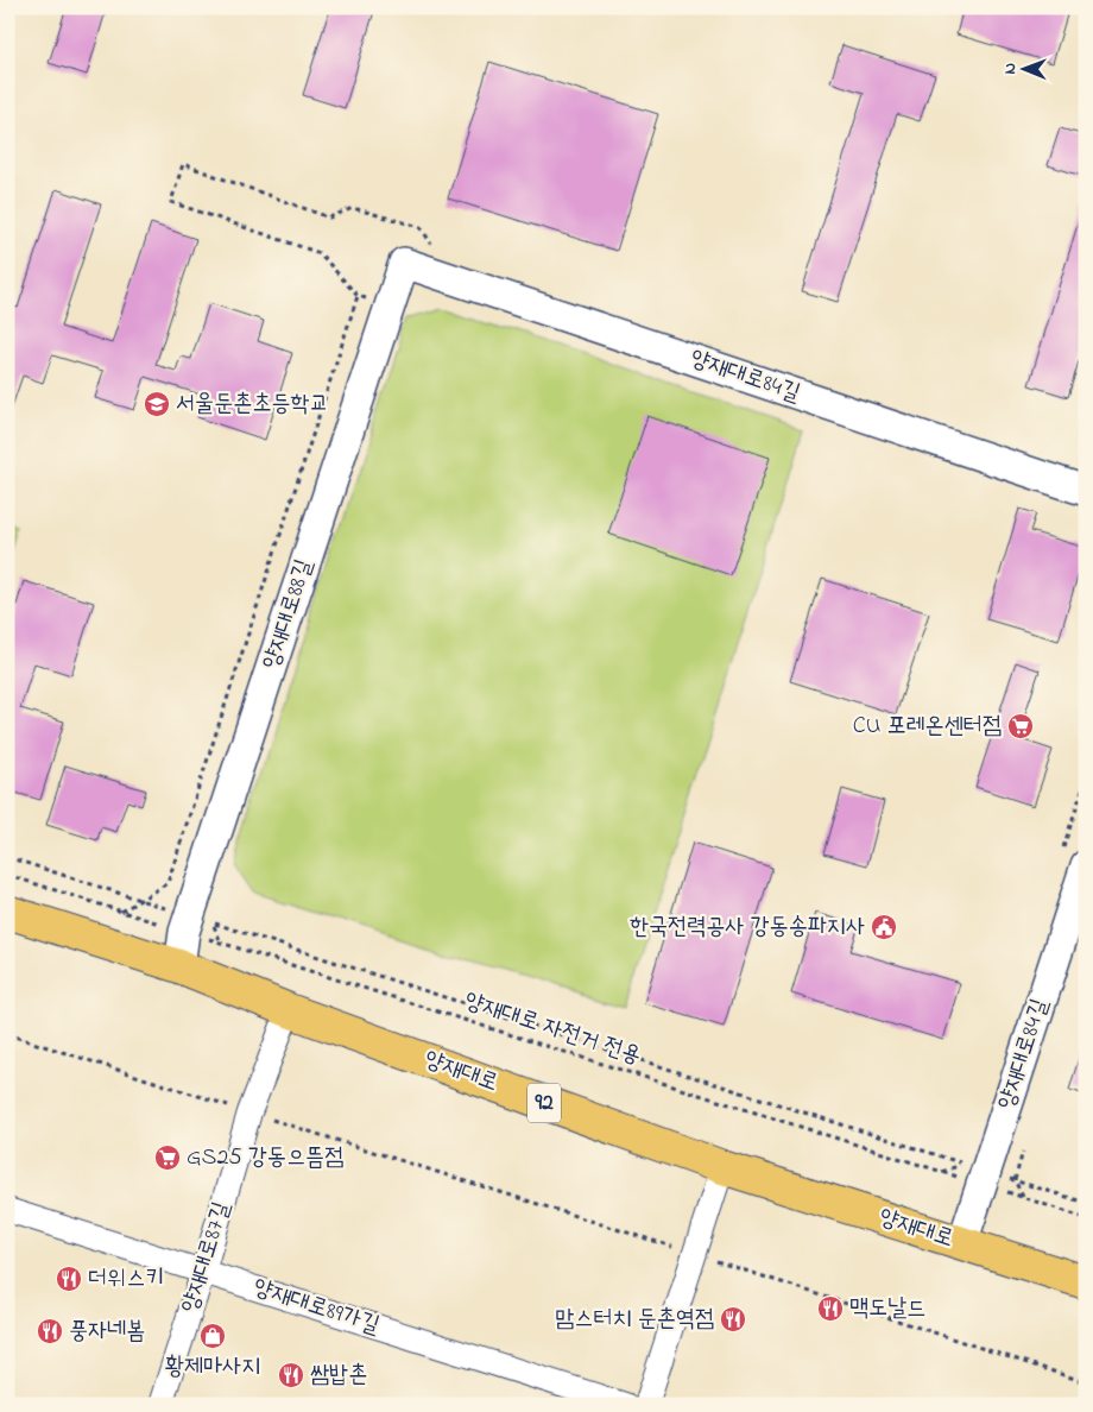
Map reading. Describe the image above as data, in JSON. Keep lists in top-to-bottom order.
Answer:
{
  "streets": {
    "main road": ["양재대로", "92"],
    "street": [
      "양재대로84길",
      "양재대로88길",
      "양재대로87길",
      "양재대로89가길"
    ],
    "path": ["양재대로 자전거 전용"]
  },
  "crossings": [
    ["양재대로84길", "양재대로88길"],
    ["양재대로84길", "양재대로 자전거 전용"],
    ["양재대로84길", "양재대로"],
    ["양재대로88길", "양재대로 자전거 전용"],
    ["양재대로88길", "양재대로"],
    ["양재대로", "양재대로87길"],
    ["양재대로87길", "양재대로89가길"]
  ],
  "places": {
    "school or university": ["서울둔촌초등학교"],
    "supermarket": ["CU 포레온센터점", "GS25 강동으뜸점"],
    "public building": ["한국전력공사 강동송파지사"],
    "restaurant": [
      "더위스키",
      "맥도날드",
      "맘스터치 둔촌역점",
      "풍자네봄",
      "쌈밥촌"
    ],
    "shop": ["황제마사지"]
  },
  "north": "left"
}
